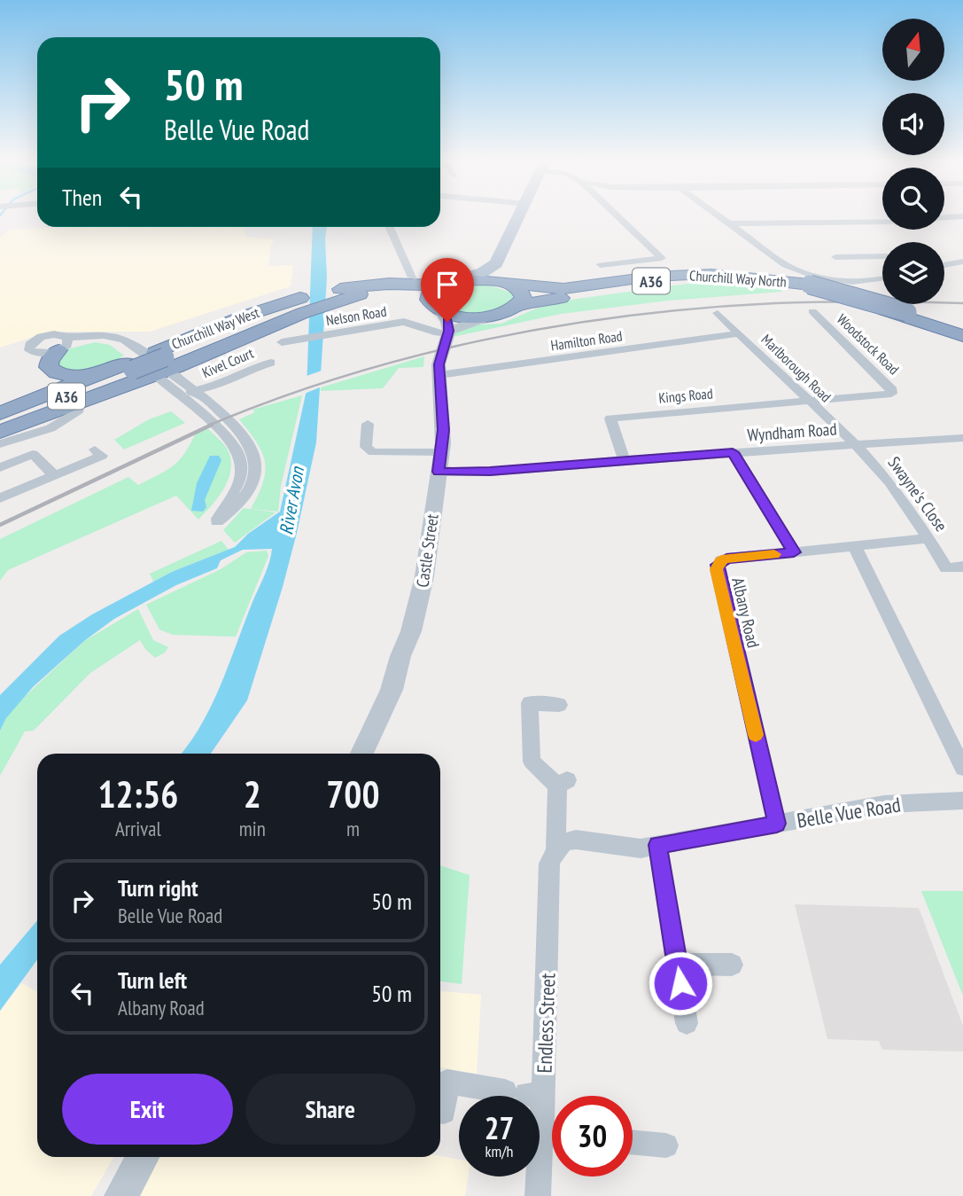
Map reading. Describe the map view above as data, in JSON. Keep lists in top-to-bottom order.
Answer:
{
  "streets": {
    "highway": ["Churchill Way North", "A36", "Churchill Way West"],
    "street": [
      "Nelson Road",
      "Hamilton Road",
      "Woodstock Road",
      "Kivel Court",
      "Marlborough Road",
      "Kings Road",
      "Wyndham Road",
      "Swayne's Close",
      "Castle Street",
      "Albany Road",
      "Belle Vue Road",
      "Endless Street"
    ]
  },
  "crossings": [
    ["Nelson Road", "Castle Street"],
    ["Hamilton Road", "Marlborough Road"],
    ["Hamilton Road", "Castle Street"],
    ["Woodstock Road", "Marlborough Road"],
    ["Woodstock Road", "Kings Road"],
    ["Marlborough Road", "Kings Road"],
    ["Marlborough Road", "Wyndham Road"],
    ["Marlborough Road", "Swayne's Close"],
    ["Kings Road", "Wyndham Road"],
    ["Wyndham Road", "Swayne's Close"],
    ["Wyndham Road", "Castle Street"],
    ["Albany Road", "Belle Vue Road"],
    ["Belle Vue Road", "Endless Street"]
  ],
  "water": ["River Avon"],
  "north": "top",
  "page": {
    "turn": ["50 m", "Belle Vue Road"],
    "then": "Then",
    "eta": [
      "12:56",
      "Arrival",
      "2",
      "min",
      "700",
      "m"
    ],
    "list": [
      {
        "name": "Turn right",
        "note": "Belle Vue Road",
        "value": "50 m"
      },
      {
        "name": "Turn left",
        "note": "Albany Road",
        "value": "50 m"
      }
    ],
    "buttons": ["Exit", "Share"],
    "speed": "27 km/h",
    "limit": "30"
  }
}
